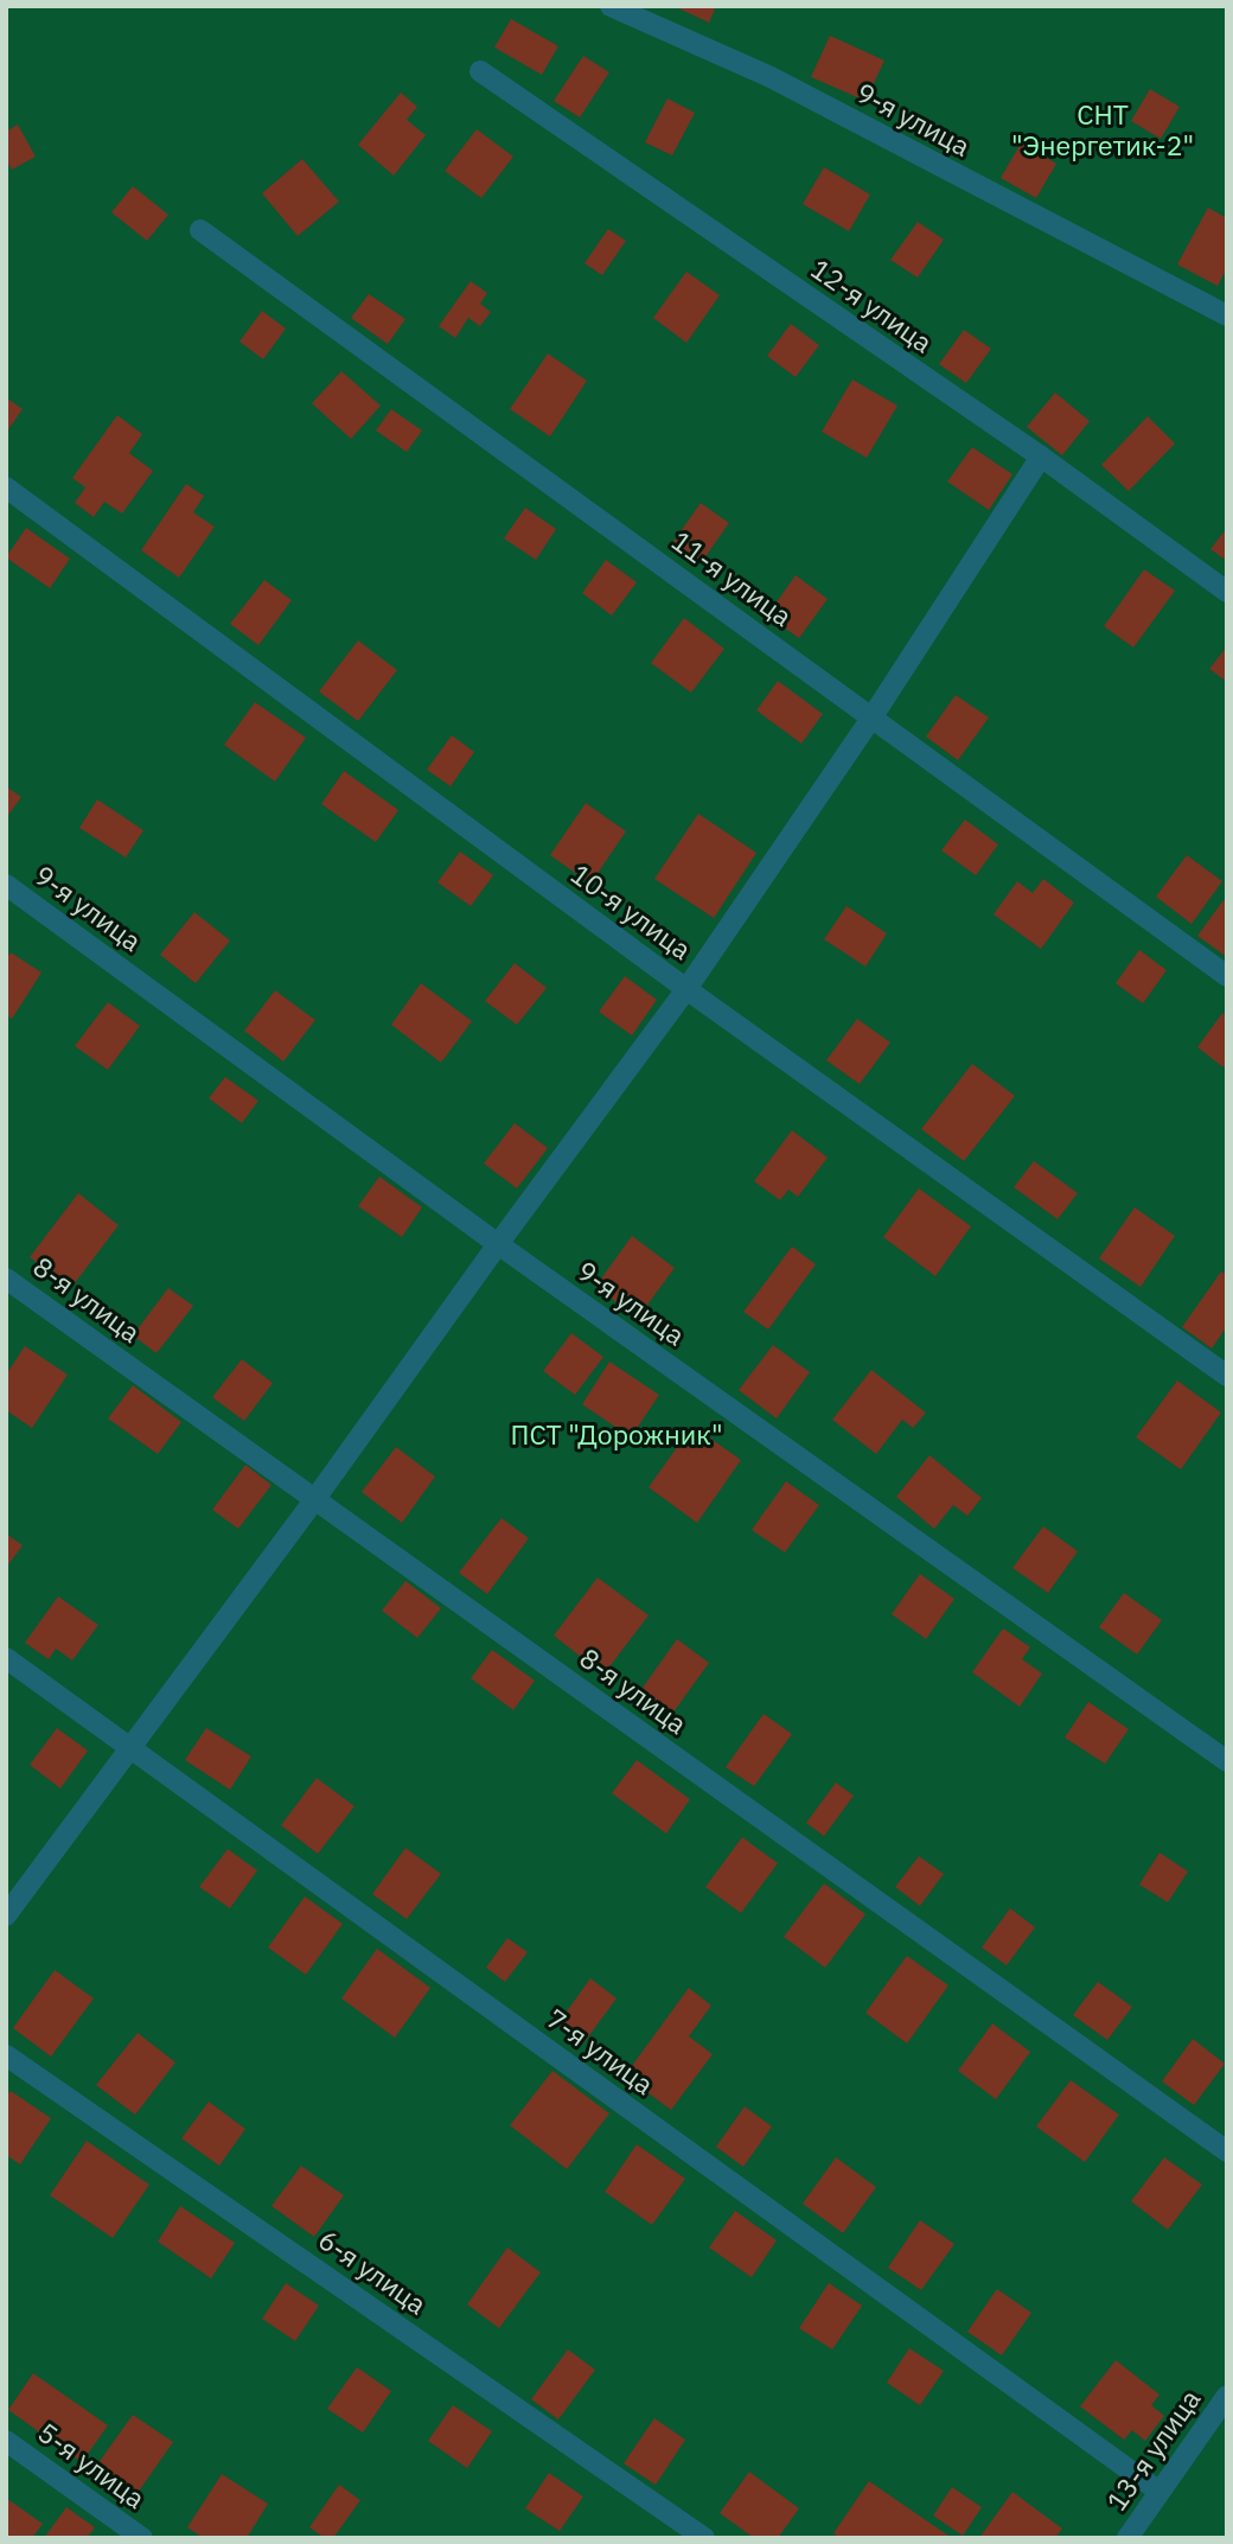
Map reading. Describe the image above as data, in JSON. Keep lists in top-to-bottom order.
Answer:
{
  "streets": {
    "street": [
      "9-я улица",
      "12-я улица",
      "11-я улица",
      "10-я улица",
      "8-я улица",
      "7-я улица",
      "6-я улица",
      "13-я улица",
      "5-я улица"
    ]
  },
  "crossings": [
    ["7-я улица", "13-я улица"]
  ],
  "parks": ["СHТ \"Энергетик-2\"", "ПСТ \"Дорожник\""]
}
